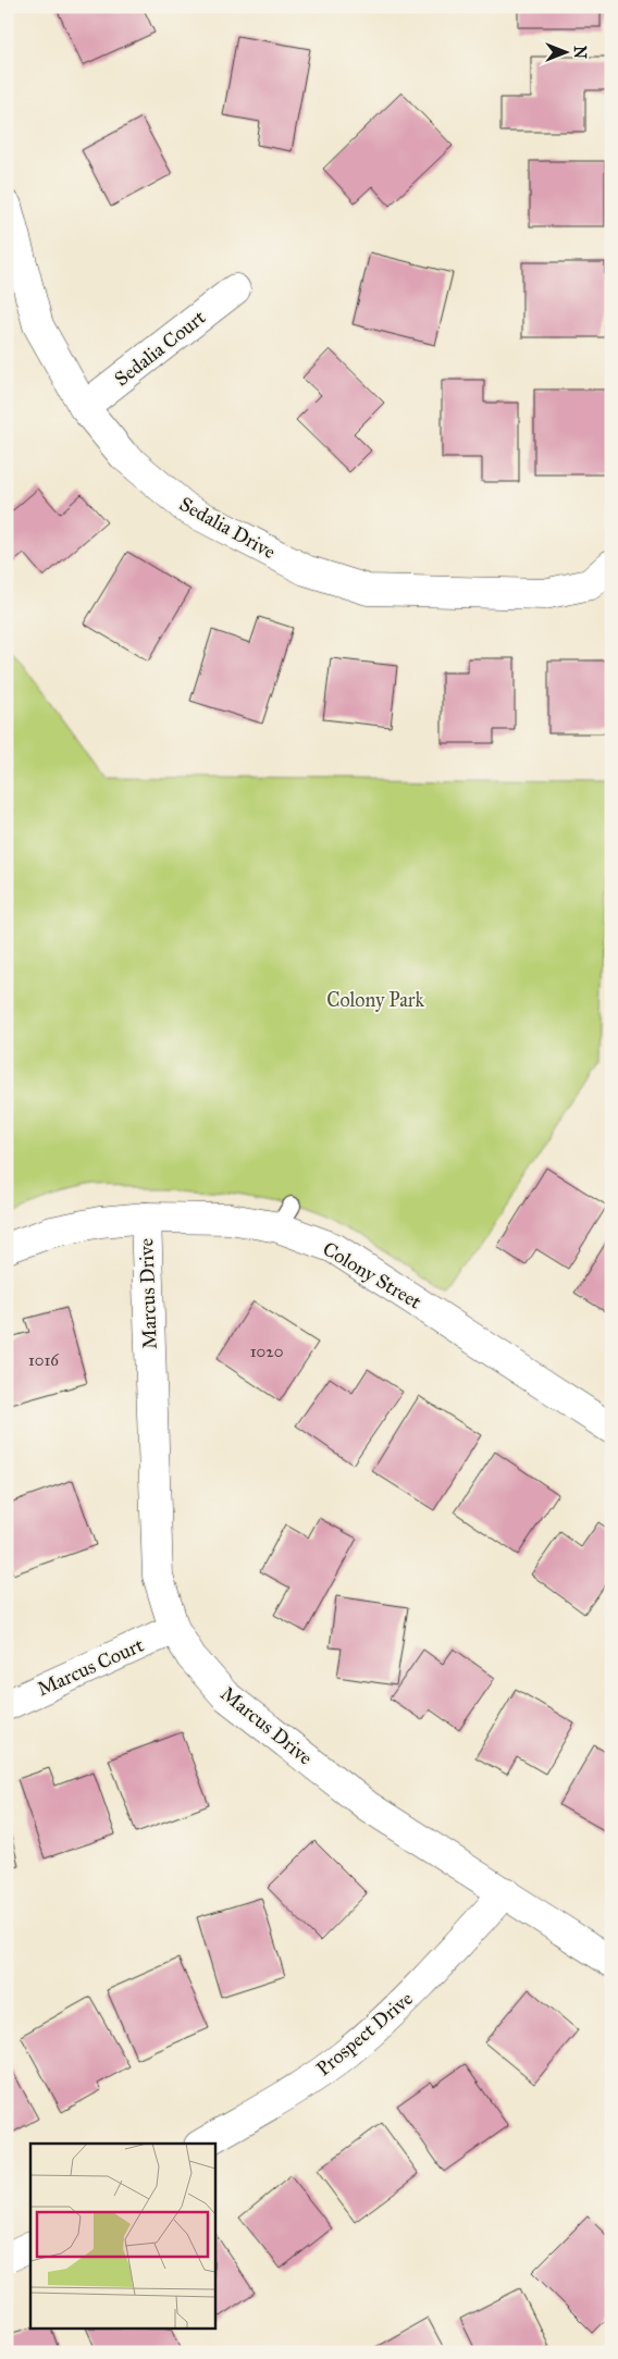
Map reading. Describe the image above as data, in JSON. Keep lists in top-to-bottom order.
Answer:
{
  "streets": {
    "street": [
      "Sedalia Court",
      "Sedalia Drive",
      "Colony Street",
      "Marcus Drive",
      "Marcus Court",
      "Prospect Drive"
    ]
  },
  "crossings": [
    ["Sedalia Court", "Sedalia Drive"],
    ["Colony Street", "Marcus Drive"],
    ["Marcus Drive", "Marcus Court"],
    ["Marcus Drive", "Prospect Drive"]
  ],
  "parks": ["Colony Park"],
  "house_numbers": ["1020", "1016"],
  "north": "right"
}
